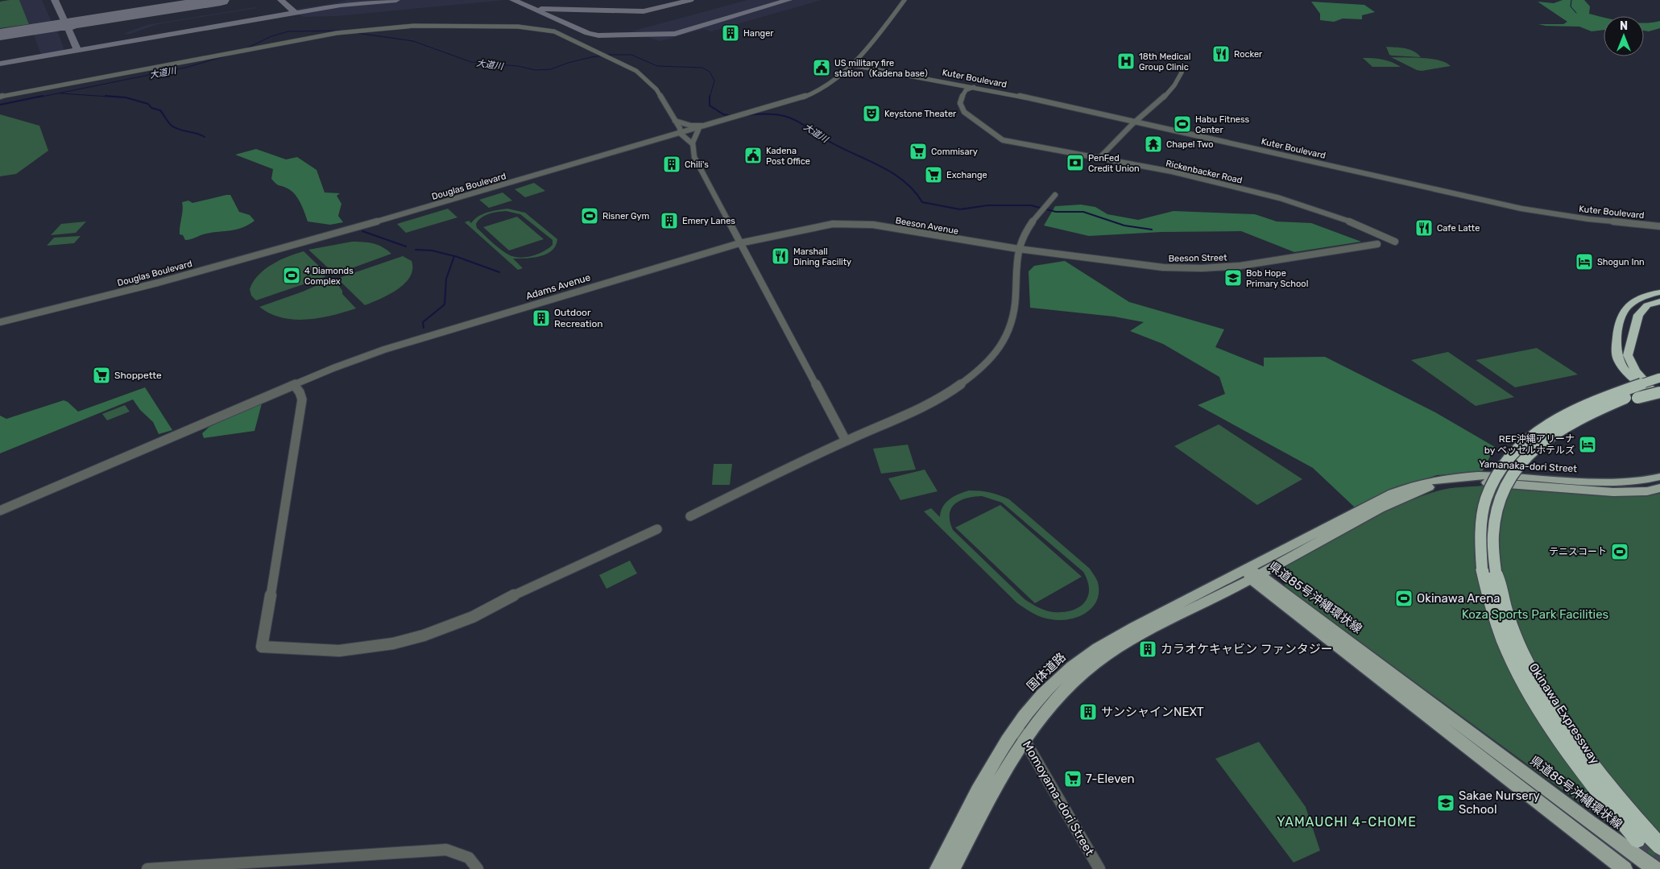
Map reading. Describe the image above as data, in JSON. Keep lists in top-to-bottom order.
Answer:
{
  "streets": {
    "highway": ["Okinawa Expressway"],
    "main road": ["Yamanaka-dori Street", "県道85号沖縄環状線", "国体道路"],
    "street": [
      "Kuter Boulevard",
      "Rickenbacker Road",
      "Douglas Boulevard",
      "Beeson Avenue",
      "Beeson Street",
      "Adams Avenue",
      "Momoyama-dori Street"
    ]
  },
  "crossings": [
    ["Kuter Boulevard", "Douglas Boulevard"],
    ["Beeson Avenue", "Beeson Street"],
    ["Beeson Avenue", "Adams Avenue"],
    ["Yamanaka-dori Street", "県道85号沖縄環状線"],
    ["Yamanaka-dori Street", "国体道路"],
    ["県道85号沖縄環状線", "国体道路"],
    ["国体道路", "Momoyama-dori Street"]
  ],
  "districts": ["YAMAUCHI 4-CHOME"],
  "water": ["大道川"],
  "parks": ["Koza Sports Park Facilities"],
  "places": {
    "building": [
      "Hanger",
      "Chili's",
      "Emery Lanes",
      "Outdoor Recreation",
      "カラオケキャビン ファンタジー",
      "サンシャインNEXT"
    ],
    "restaurant": ["Rocker", "Cafe Latte", "Marshall Dining Facility"],
    "hospital": ["18th Medical Group Clinic"],
    "public building": ["US military fire station（Kadena base）", "Kadena Post Office"],
    "theatre": ["Keystone Theater"],
    "sports": [
      "Habu Fitness Center",
      "Risner Gym",
      "4 Diamonds Complex",
      "テニスコート",
      "Okinawa Arena"
    ],
    "temple": ["Chapel Two"],
    "supermarket": [
      "Commisary",
      "Exchange",
      "Shoppette",
      "7-Eleven"
    ],
    "bank": ["PenFed Credit Union"],
    "hotel": ["Shogun Inn", "REF沖縄アリーナ by ベッセルホテルズ"],
    "school or university": ["Bob Hope Primary School", "Sakae Nursery School"]
  },
  "north": "top"
}
